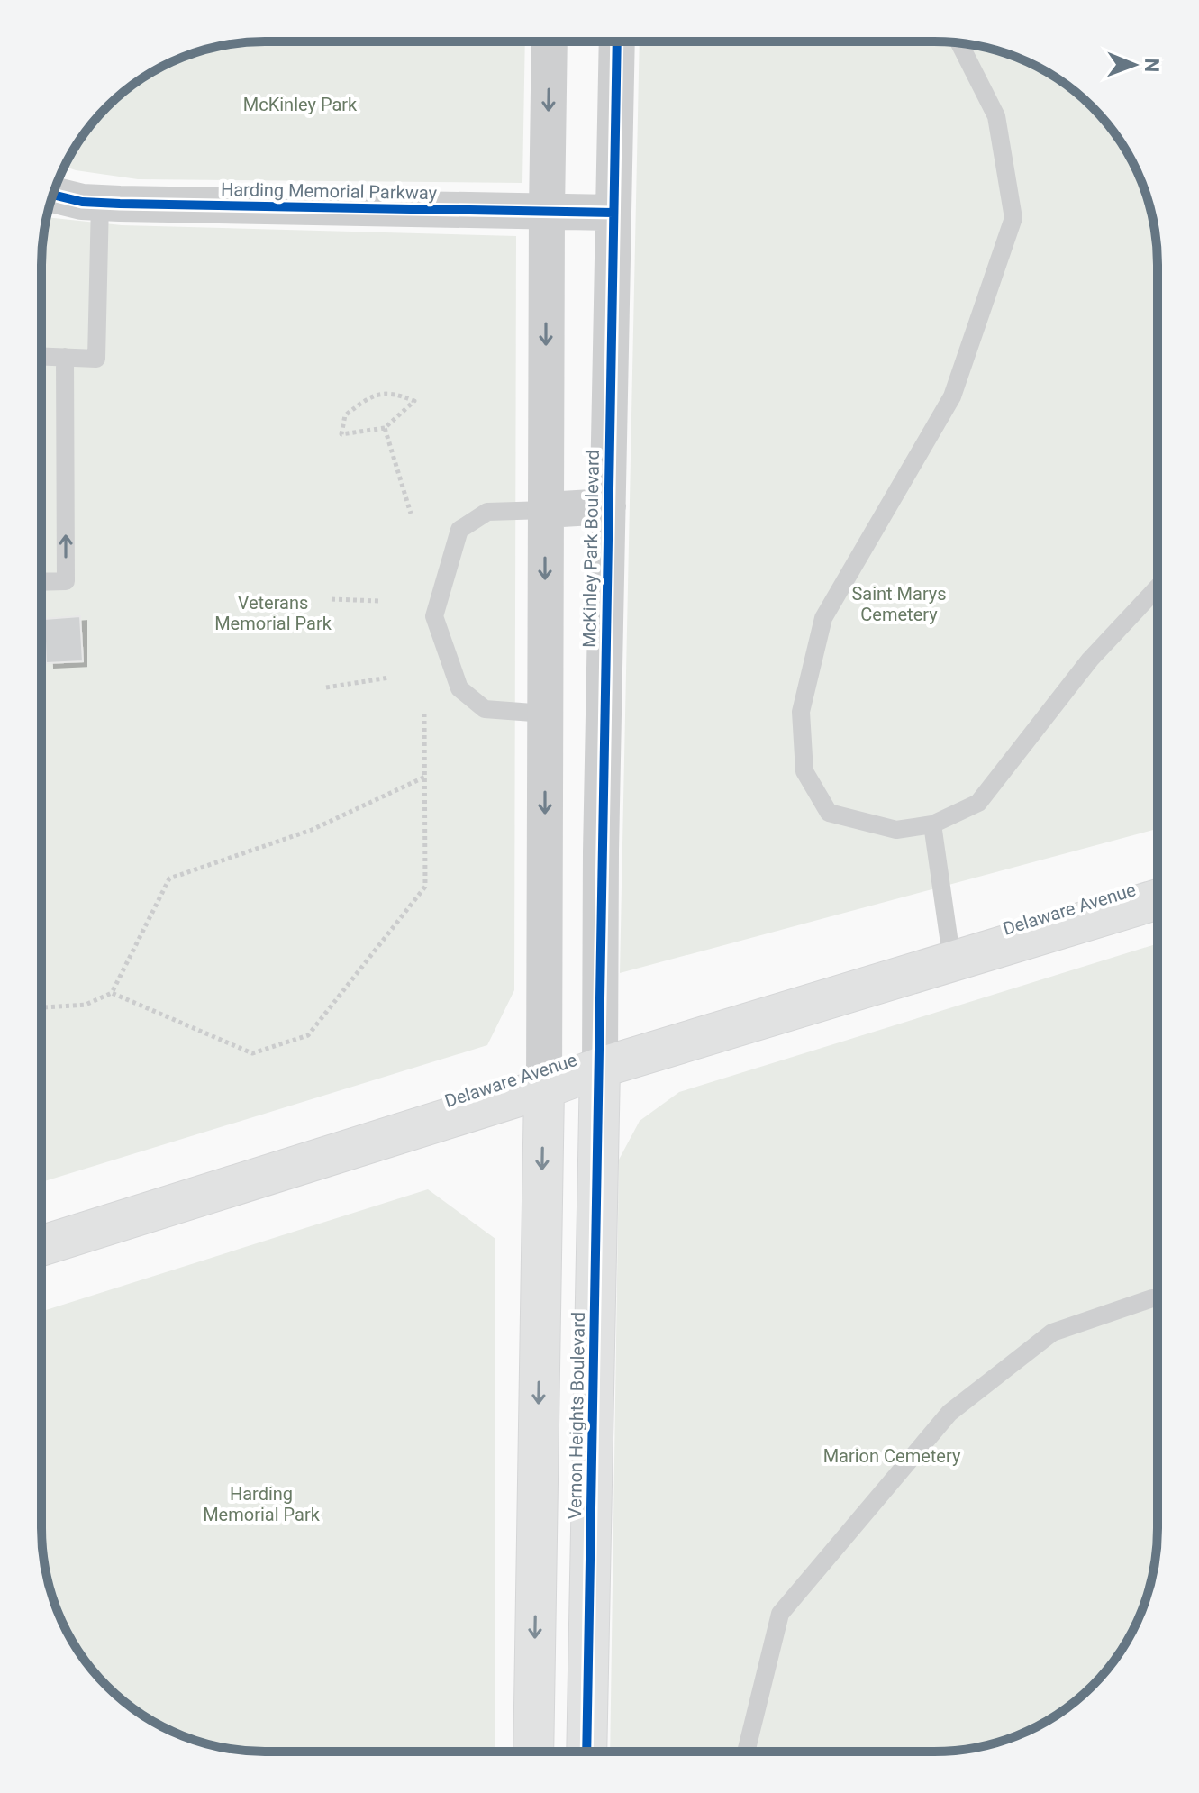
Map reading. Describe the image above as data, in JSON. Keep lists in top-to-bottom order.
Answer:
{
  "streets": {
    "street": [
      "Harding Memorial Parkway",
      "McKinley Park Boulevard",
      "Delaware Avenue",
      "Vernon Heights Boulevard"
    ]
  },
  "crossings": [
    ["Harding Memorial Parkway", "McKinley Park Boulevard"],
    ["McKinley Park Boulevard", "Delaware Avenue"],
    ["McKinley Park Boulevard", "Vernon Heights Boulevard"],
    ["Delaware Avenue", "Vernon Heights Boulevard"]
  ],
  "parks": [
    "McKinley Park",
    "Saint Marys Cemetery",
    "Veterans Memorial Park",
    "Marion Cemetery",
    "Harding Memorial Park"
  ],
  "north": "right"
}
